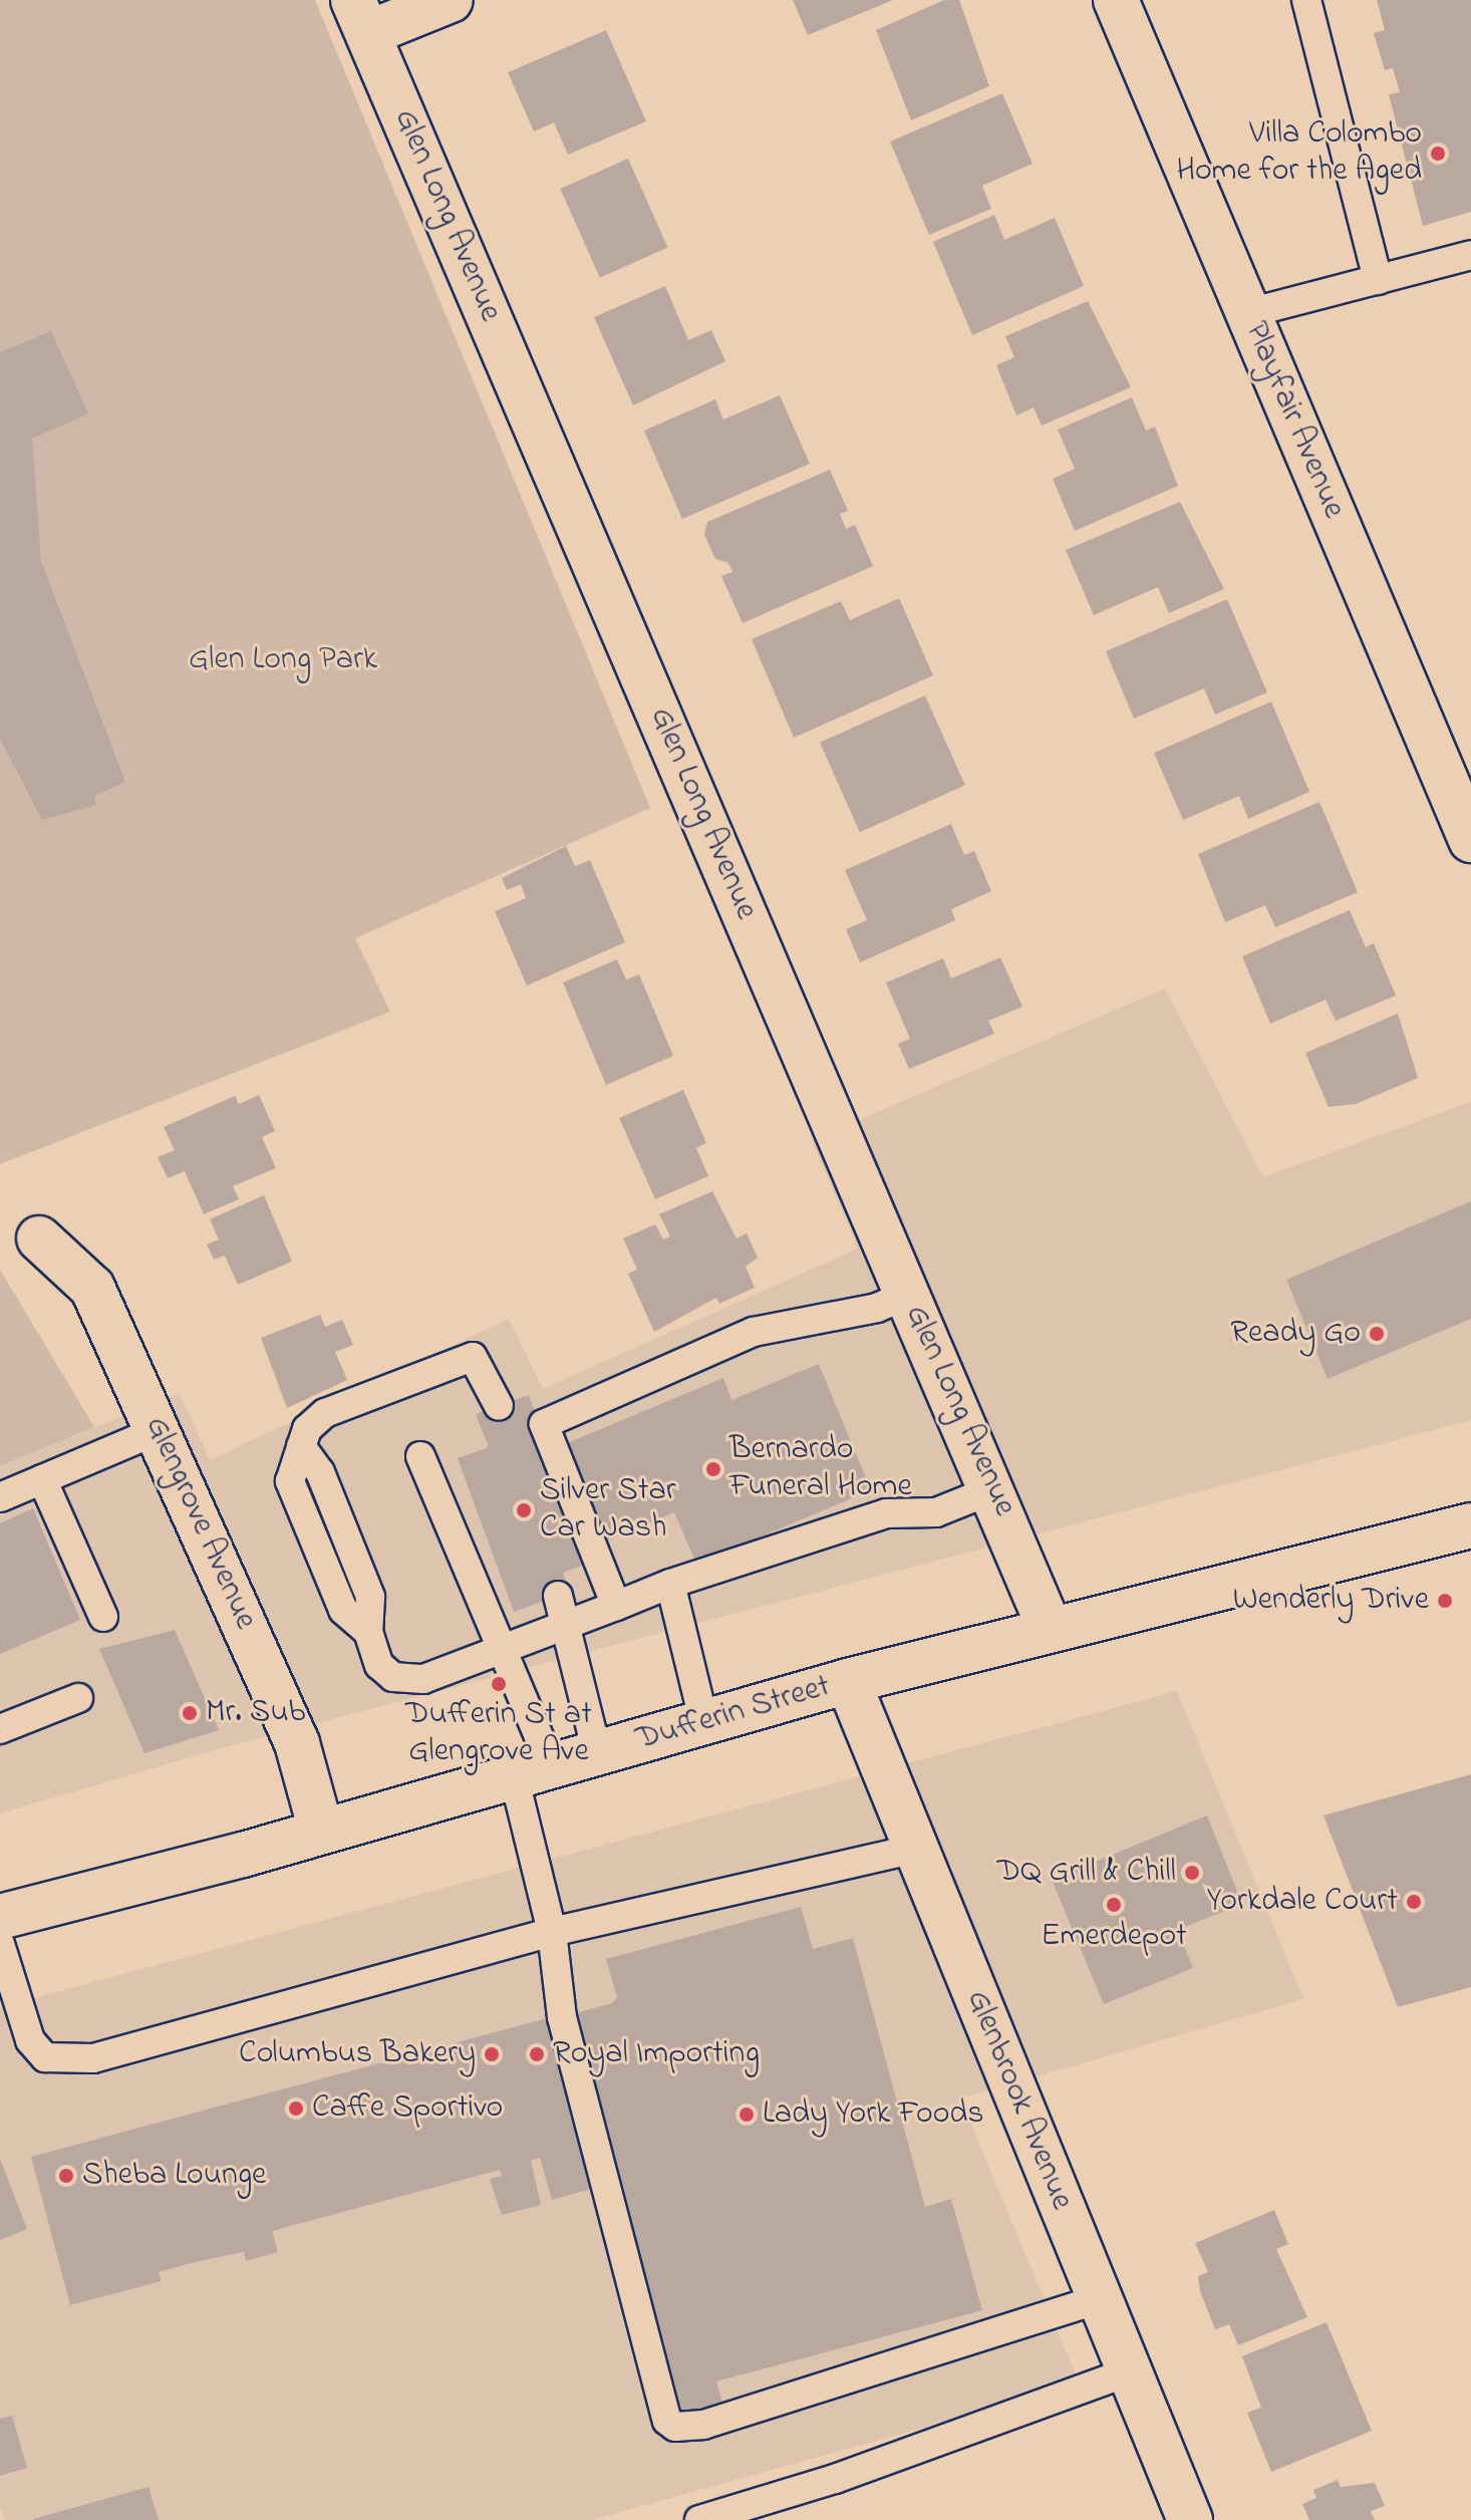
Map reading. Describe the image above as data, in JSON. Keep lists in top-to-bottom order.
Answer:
{
  "streets": {
    "street": [
      "Glen Long Avenue",
      "Playfair Avenue",
      "Glengrove Avenue",
      "Dufferin Street",
      "Glenbrook Avenue"
    ]
  },
  "crossings": [
    ["Glen Long Avenue", "Dufferin Street"],
    ["Glengrove Avenue", "Dufferin Street"],
    ["Dufferin Street", "Glenbrook Avenue"]
  ],
  "parks": ["Glen Long Park"],
  "places": [
    "Villa Colombo Home for the Aged",
    "Ready Go",
    "Bernardo Funeral Home",
    "Silver Star Car Wash",
    "Wenderly Drive",
    "Dufferin St at Glengrove Ave",
    "Mr. Sub",
    "DQ Grill & Chill",
    "Yorkdale Court",
    "Emerdepot",
    "Columbus Bakery",
    "Royal Importing",
    "Caffe Sportivo",
    "Lady York Foods",
    "Sheba Lounge"
  ]
}
